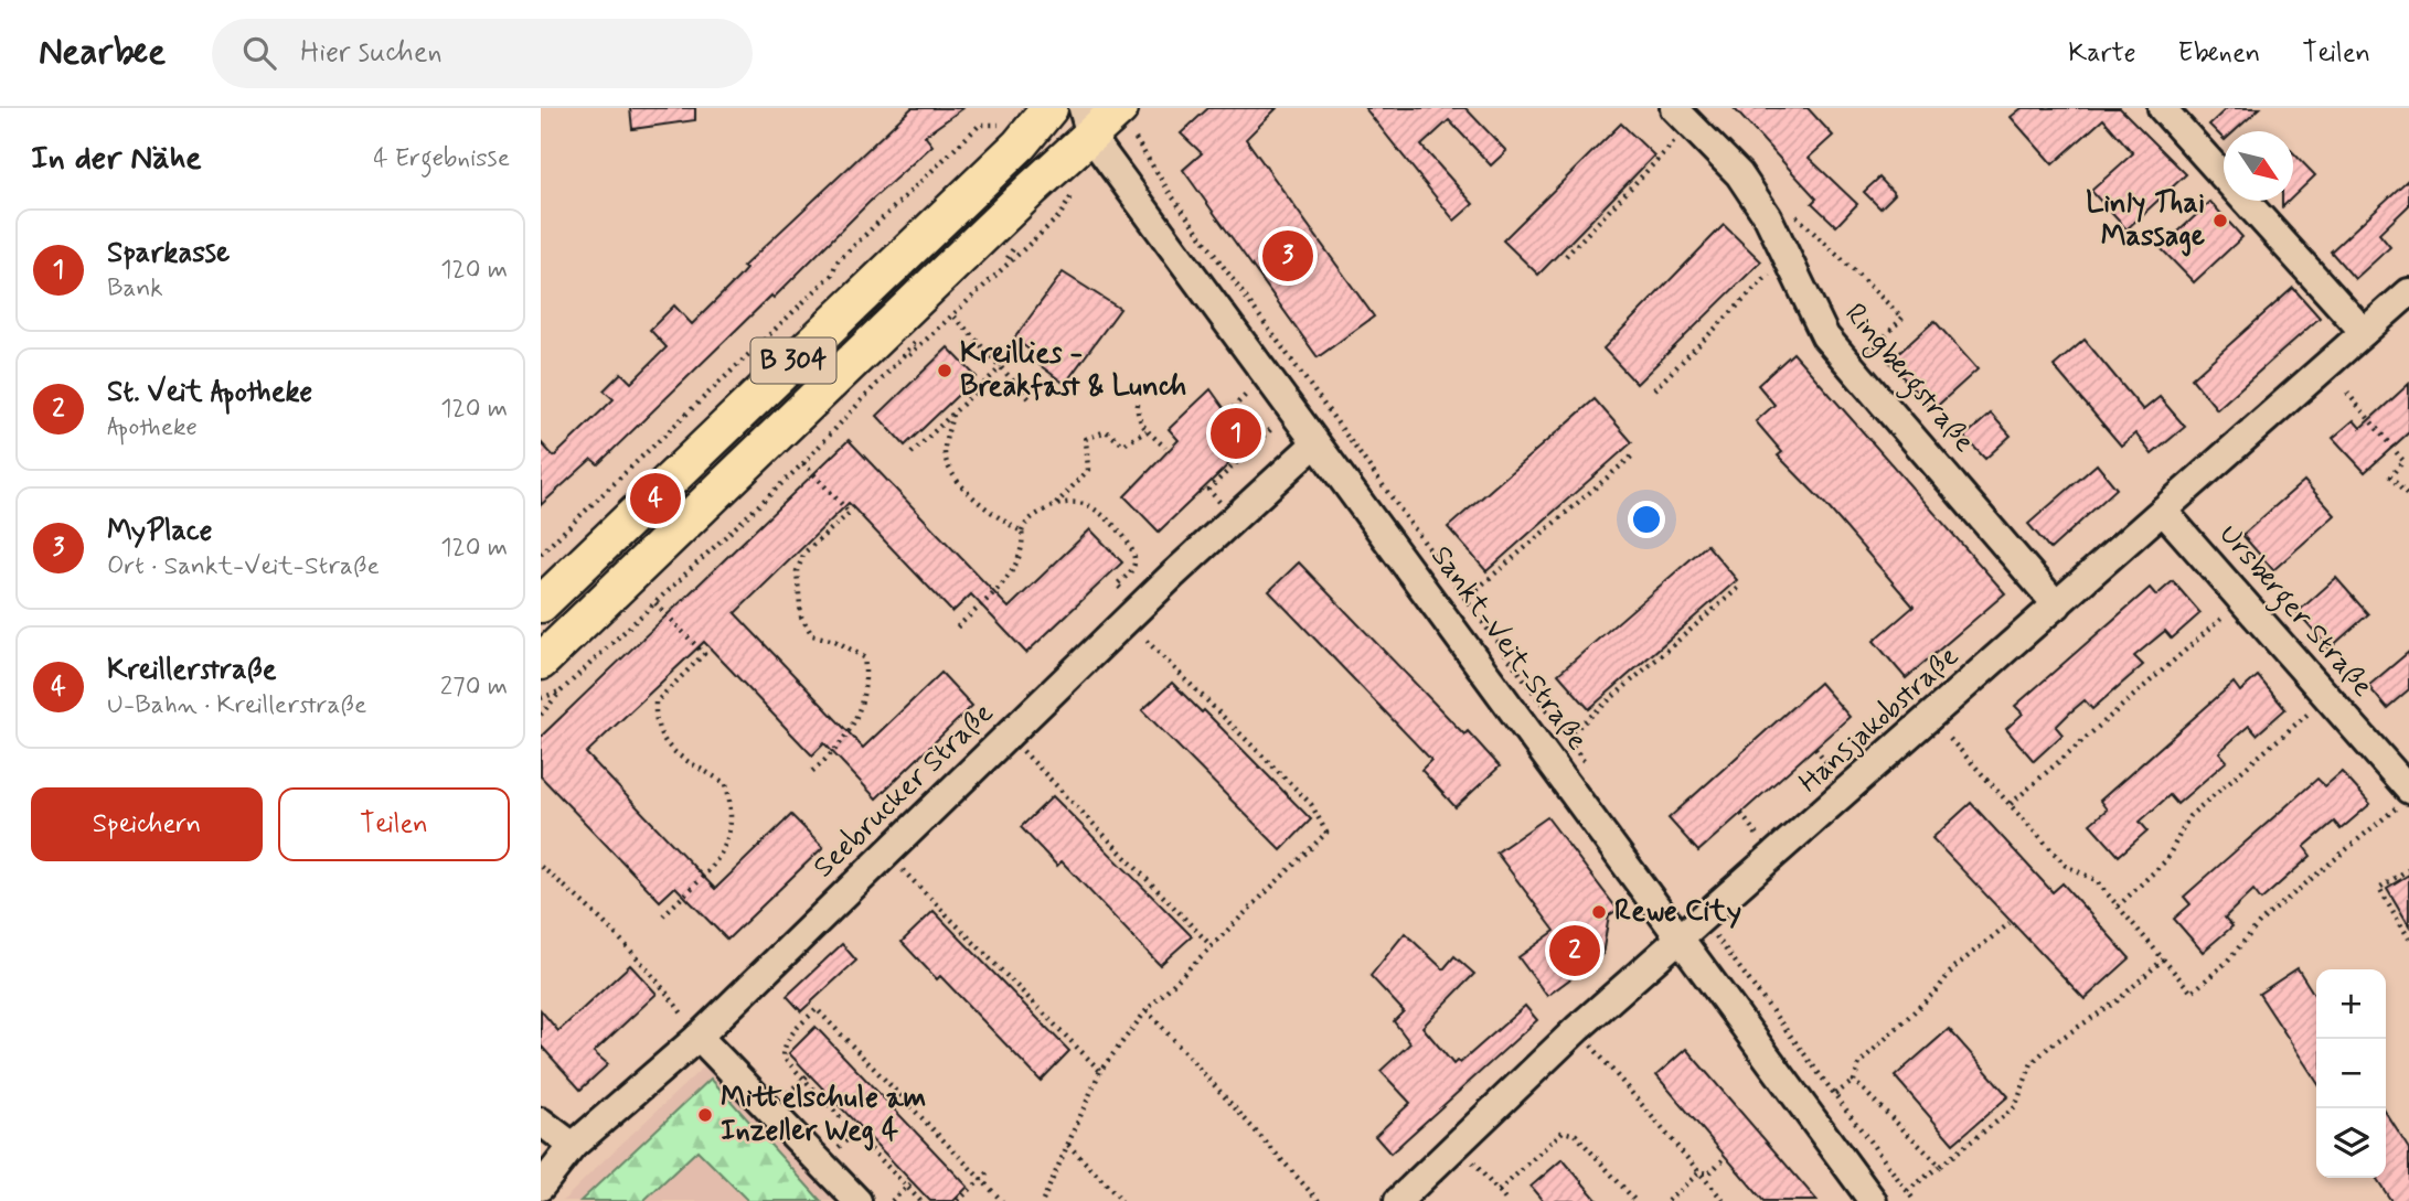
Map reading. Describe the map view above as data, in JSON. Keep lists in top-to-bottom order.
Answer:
{
  "streets": {
    "main road": ["B 304"],
    "street": [
      "Ringbergstraße",
      "Ursberger Straße",
      "Sankt-Veit-Straße",
      "Hansjakobstraße",
      "Seebrucker Straße"
    ]
  },
  "crossings": [
    ["B 304", "Sankt-Veit-Straße"],
    ["Ringbergstraße", "Hansjakobstraße"],
    ["Ursberger Straße", "Hansjakobstraße"],
    ["Sankt-Veit-Straße", "Hansjakobstraße"],
    ["Sankt-Veit-Straße", "Seebrucker Straße"]
  ],
  "places": [
    "Linly Thai Massage",
    "Kreillies - Breakfast & Lunch",
    "Rewe City",
    "Mittelschule am Inzeller Weg 4"
  ],
  "north": "bottom right",
  "page": {
    "header": "Nearbee",
    "search": "Hier suchen",
    "nav": ["Karte", "Ebenen", "Teilen"],
    "heading": ["In der Nähe", "4 Ergebnisse"],
    "list": [
      {
        "mark": "1",
        "name": "Sparkasse",
        "note": "Bank",
        "value": "120 m"
      },
      {
        "mark": "2",
        "name": "St. Veit Apotheke",
        "note": "Apotheke",
        "value": "120 m"
      },
      {
        "mark": "3",
        "name": "MyPlace",
        "note": "Ort · Sankt-Veit-Straße",
        "value": "120 m"
      },
      {
        "mark": "4",
        "name": "Kreillerstraße",
        "note": "U-Bahn · Kreillerstraße",
        "value": "270 m"
      }
    ],
    "pins": [
      "3",
      "1",
      "4",
      "2"
    ],
    "buttons": ["Speichern", "Teilen"],
    "map_buttons": ["+", "−"]
  }
}
